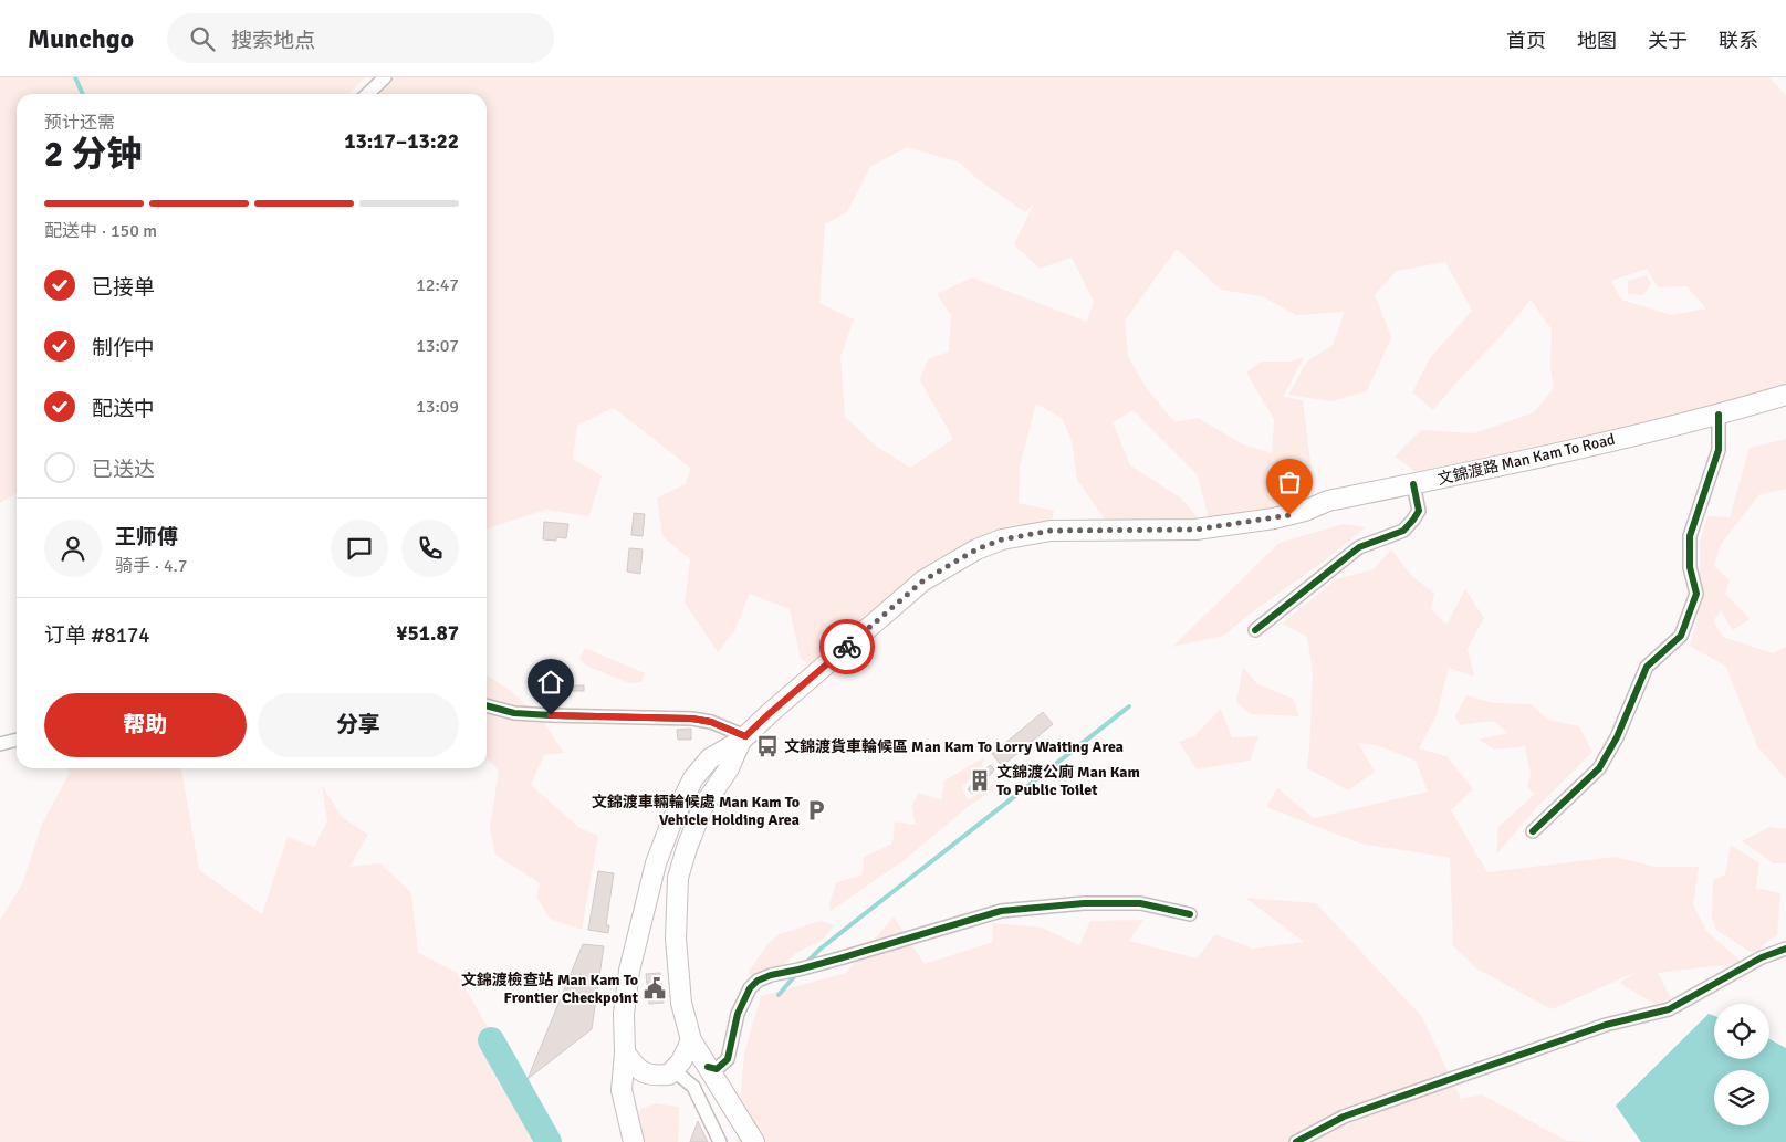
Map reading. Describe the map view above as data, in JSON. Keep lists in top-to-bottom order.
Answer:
{
  "streets": {
    "main road": ["文錦渡路 Man Kam To Road"]
  },
  "places": {
    "bus stop": ["文錦渡貨車輪候區 Man Kam To Lorry Waiting Area"],
    "building": ["文錦渡公廁 Man Kam To Public Toilet"],
    "parking": ["文錦渡車輛輪候處 Man Kam To Vehicle Holding Area"],
    "public building": ["文錦渡檢查站 Man Kam To Frontier Checkpoint"]
  },
  "page": {
    "header": "Munchgo",
    "search": "搜索地点",
    "nav": [
      "首页",
      "地图",
      "关于",
      "联系"
    ],
    "heading": ["2 分钟", "预计还需", "13:17–13:22"],
    "panel": [
      "王师傅",
      "骑手 · 4.7",
      "订单 #8174",
      "¥51.87"
    ],
    "bar": "配送中 · 150 m",
    "list": [
      ["已接单", "12:47"],
      ["制作中", "13:07"],
      ["配送中", "13:09"],
      "已送达"
    ],
    "buttons": ["帮助", "分享"]
  }
}
